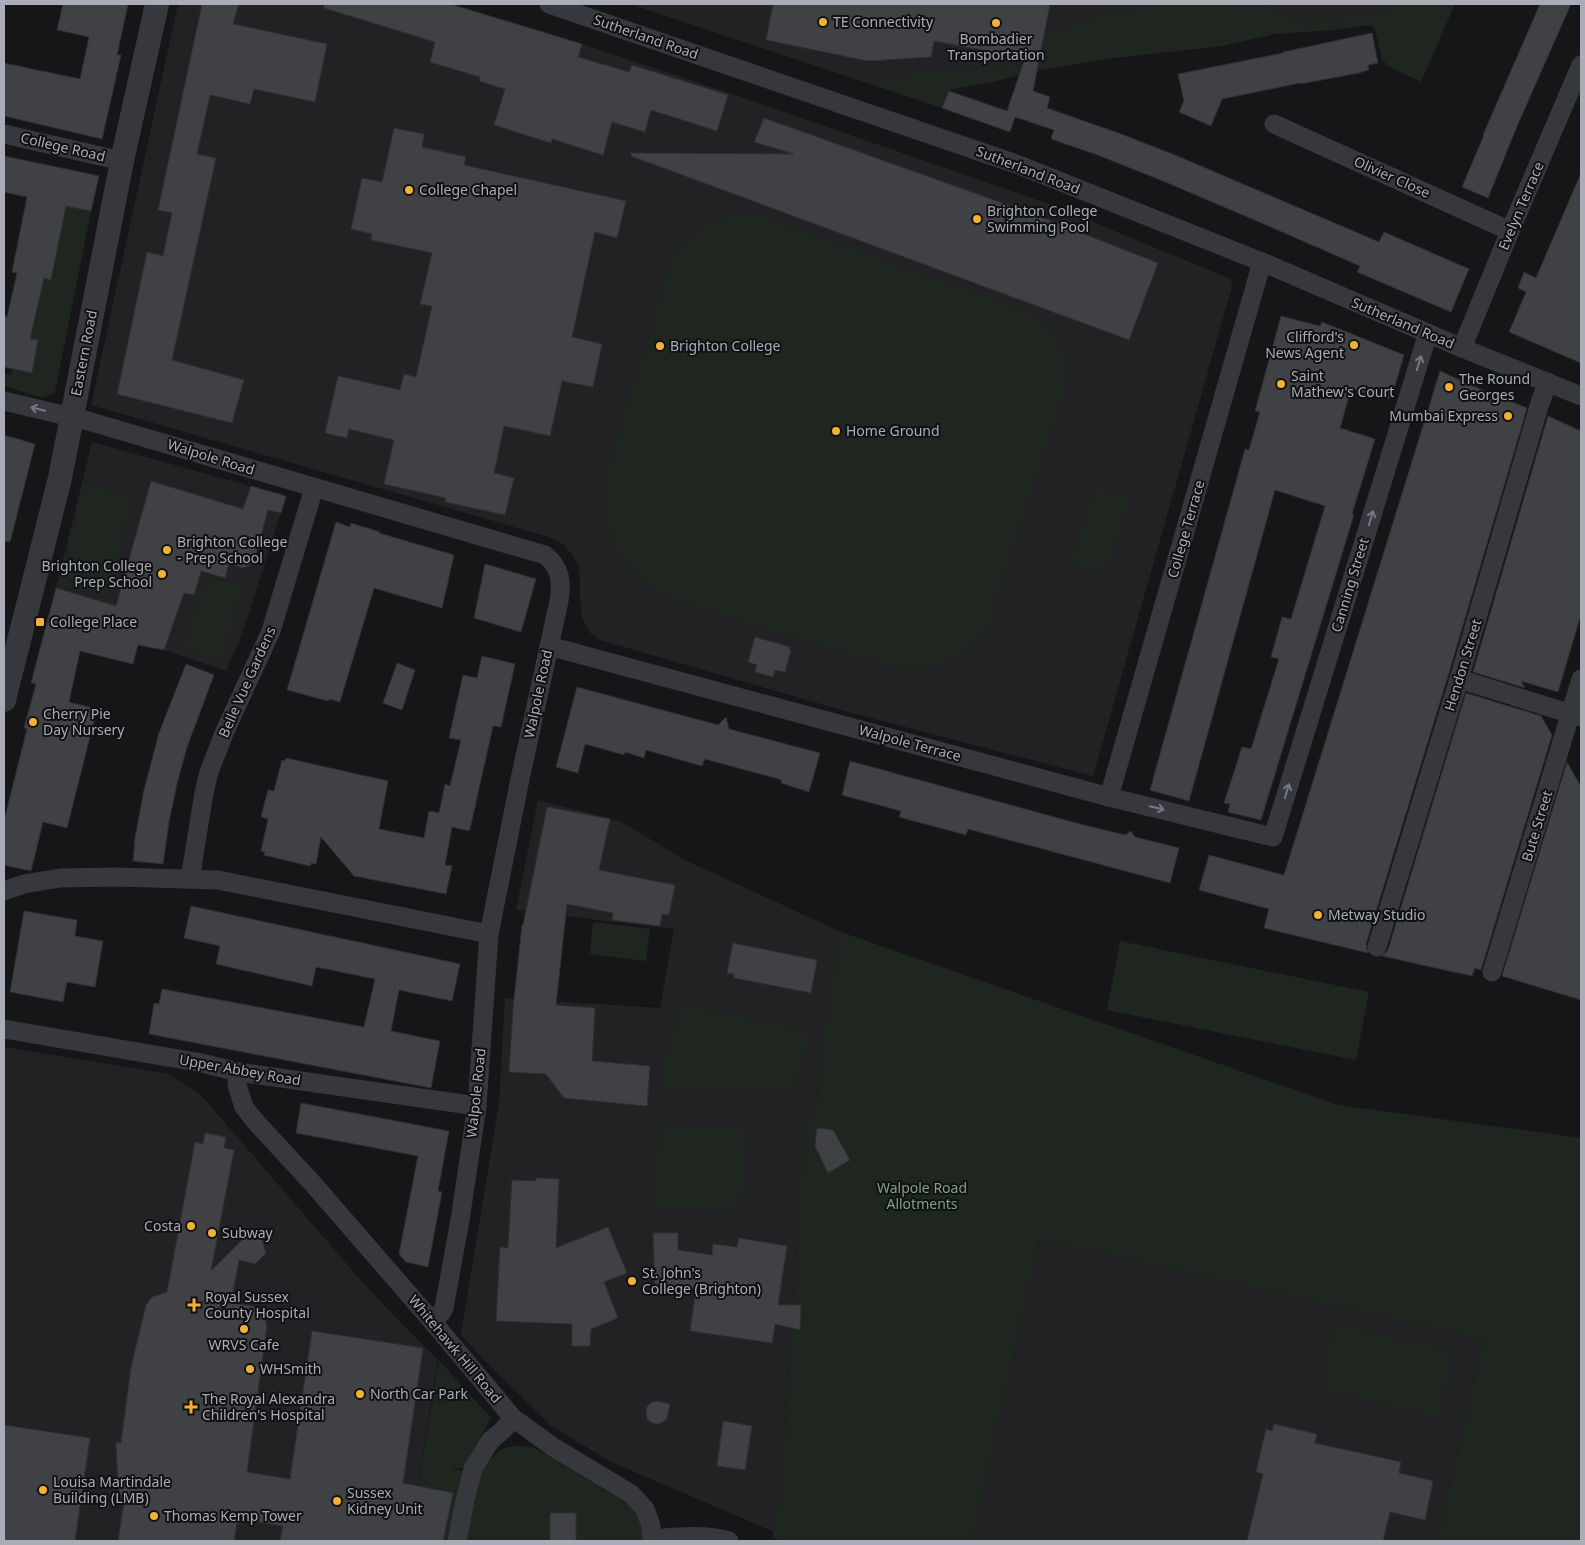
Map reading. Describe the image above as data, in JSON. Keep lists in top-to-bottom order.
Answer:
{
  "streets": {
    "street": [
      "Sutherland Road",
      "College Road",
      "Olivier Close",
      "Evelyn Terrace",
      "Eastern Road",
      "Walpole Road",
      "College Terrace",
      "Canning Street",
      "Hendon Street",
      "Belle Vue Gardens",
      "Walpole Terrace",
      "Bute Street",
      "Upper Abbey Road",
      "Whitehawk Hill Road"
    ]
  },
  "crossings": [
    ["Sutherland Road", "Evelyn Terrace"],
    ["Sutherland Road", "College Terrace"],
    ["Sutherland Road", "Canning Street"],
    ["Sutherland Road", "Hendon Street"],
    ["College Road", "Eastern Road"],
    ["Olivier Close", "Evelyn Terrace"],
    ["Eastern Road", "Walpole Road"],
    ["Walpole Road", "Belle Vue Gardens"],
    ["Walpole Road", "Walpole Terrace"],
    ["Walpole Road", "Upper Abbey Road"],
    ["Walpole Road", "Whitehawk Hill Road"],
    ["College Terrace", "Walpole Terrace"],
    ["Canning Street", "Walpole Terrace"],
    ["Upper Abbey Road", "Whitehawk Hill Road"]
  ],
  "one_way": ["Canning Street"],
  "parks": ["Walpole Road Allotments"],
  "places": {
    "other": [
      "TE Connectivity",
      "Bombadier Transportation",
      "College Chapel",
      "Brighton College Swimming Pool",
      "Clifford's News Agent",
      "Brighton College",
      "Saint Mathew's Court",
      "The Round Georges",
      "Mumbai Express",
      "Home Ground",
      "Brighton College - Prep School",
      "Brighton College Prep School",
      "Cherry Pie Day Nursery",
      "Metway Studio",
      "Costa",
      "Subway",
      "St. John's College (Brighton)",
      "WRVS Cafe",
      "WHSmith",
      "North Car Park",
      "Louisa Martindale Building (LMB)",
      "Sussex Kidney Unit",
      "Thomas Kemp Tower"
    ],
    "transit": ["College Place"],
    "health": ["Royal Sussex County Hospital", "The Royal Alexandra Children's Hospital"]
  }
}
